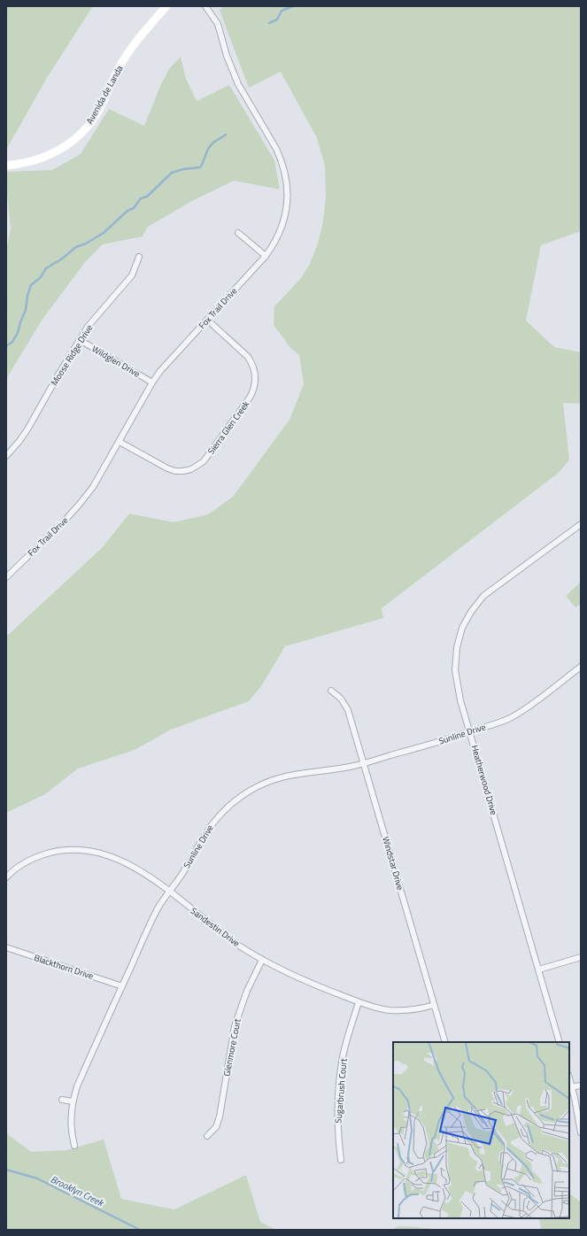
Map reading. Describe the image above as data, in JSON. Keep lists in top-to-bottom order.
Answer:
{
  "streets": {
    "street": [
      "Avenida de Landa",
      "Fox Trail Drive",
      "Moose Ridge Drive",
      "Wildglen Drive",
      "Sierra Glen Creek",
      "Sunline Drive",
      "Heatherwood Drive",
      "Windstar Drive",
      "Sandestin Drive",
      "Blackthorn Drive",
      "Glenmore Court",
      "Sugarbrush Court"
    ]
  },
  "crossings": [
    ["Fox Trail Drive", "Wildglen Drive"],
    ["Fox Trail Drive", "Sierra Glen Creek"],
    ["Moose Ridge Drive", "Wildglen Drive"],
    ["Sunline Drive", "Heatherwood Drive"],
    ["Sunline Drive", "Windstar Drive"],
    ["Sunline Drive", "Sandestin Drive"],
    ["Sunline Drive", "Blackthorn Drive"],
    ["Windstar Drive", "Sandestin Drive"],
    ["Sandestin Drive", "Glenmore Court"],
    ["Sandestin Drive", "Sugarbrush Court"]
  ],
  "water": ["Brooklyn Creek"]
}
